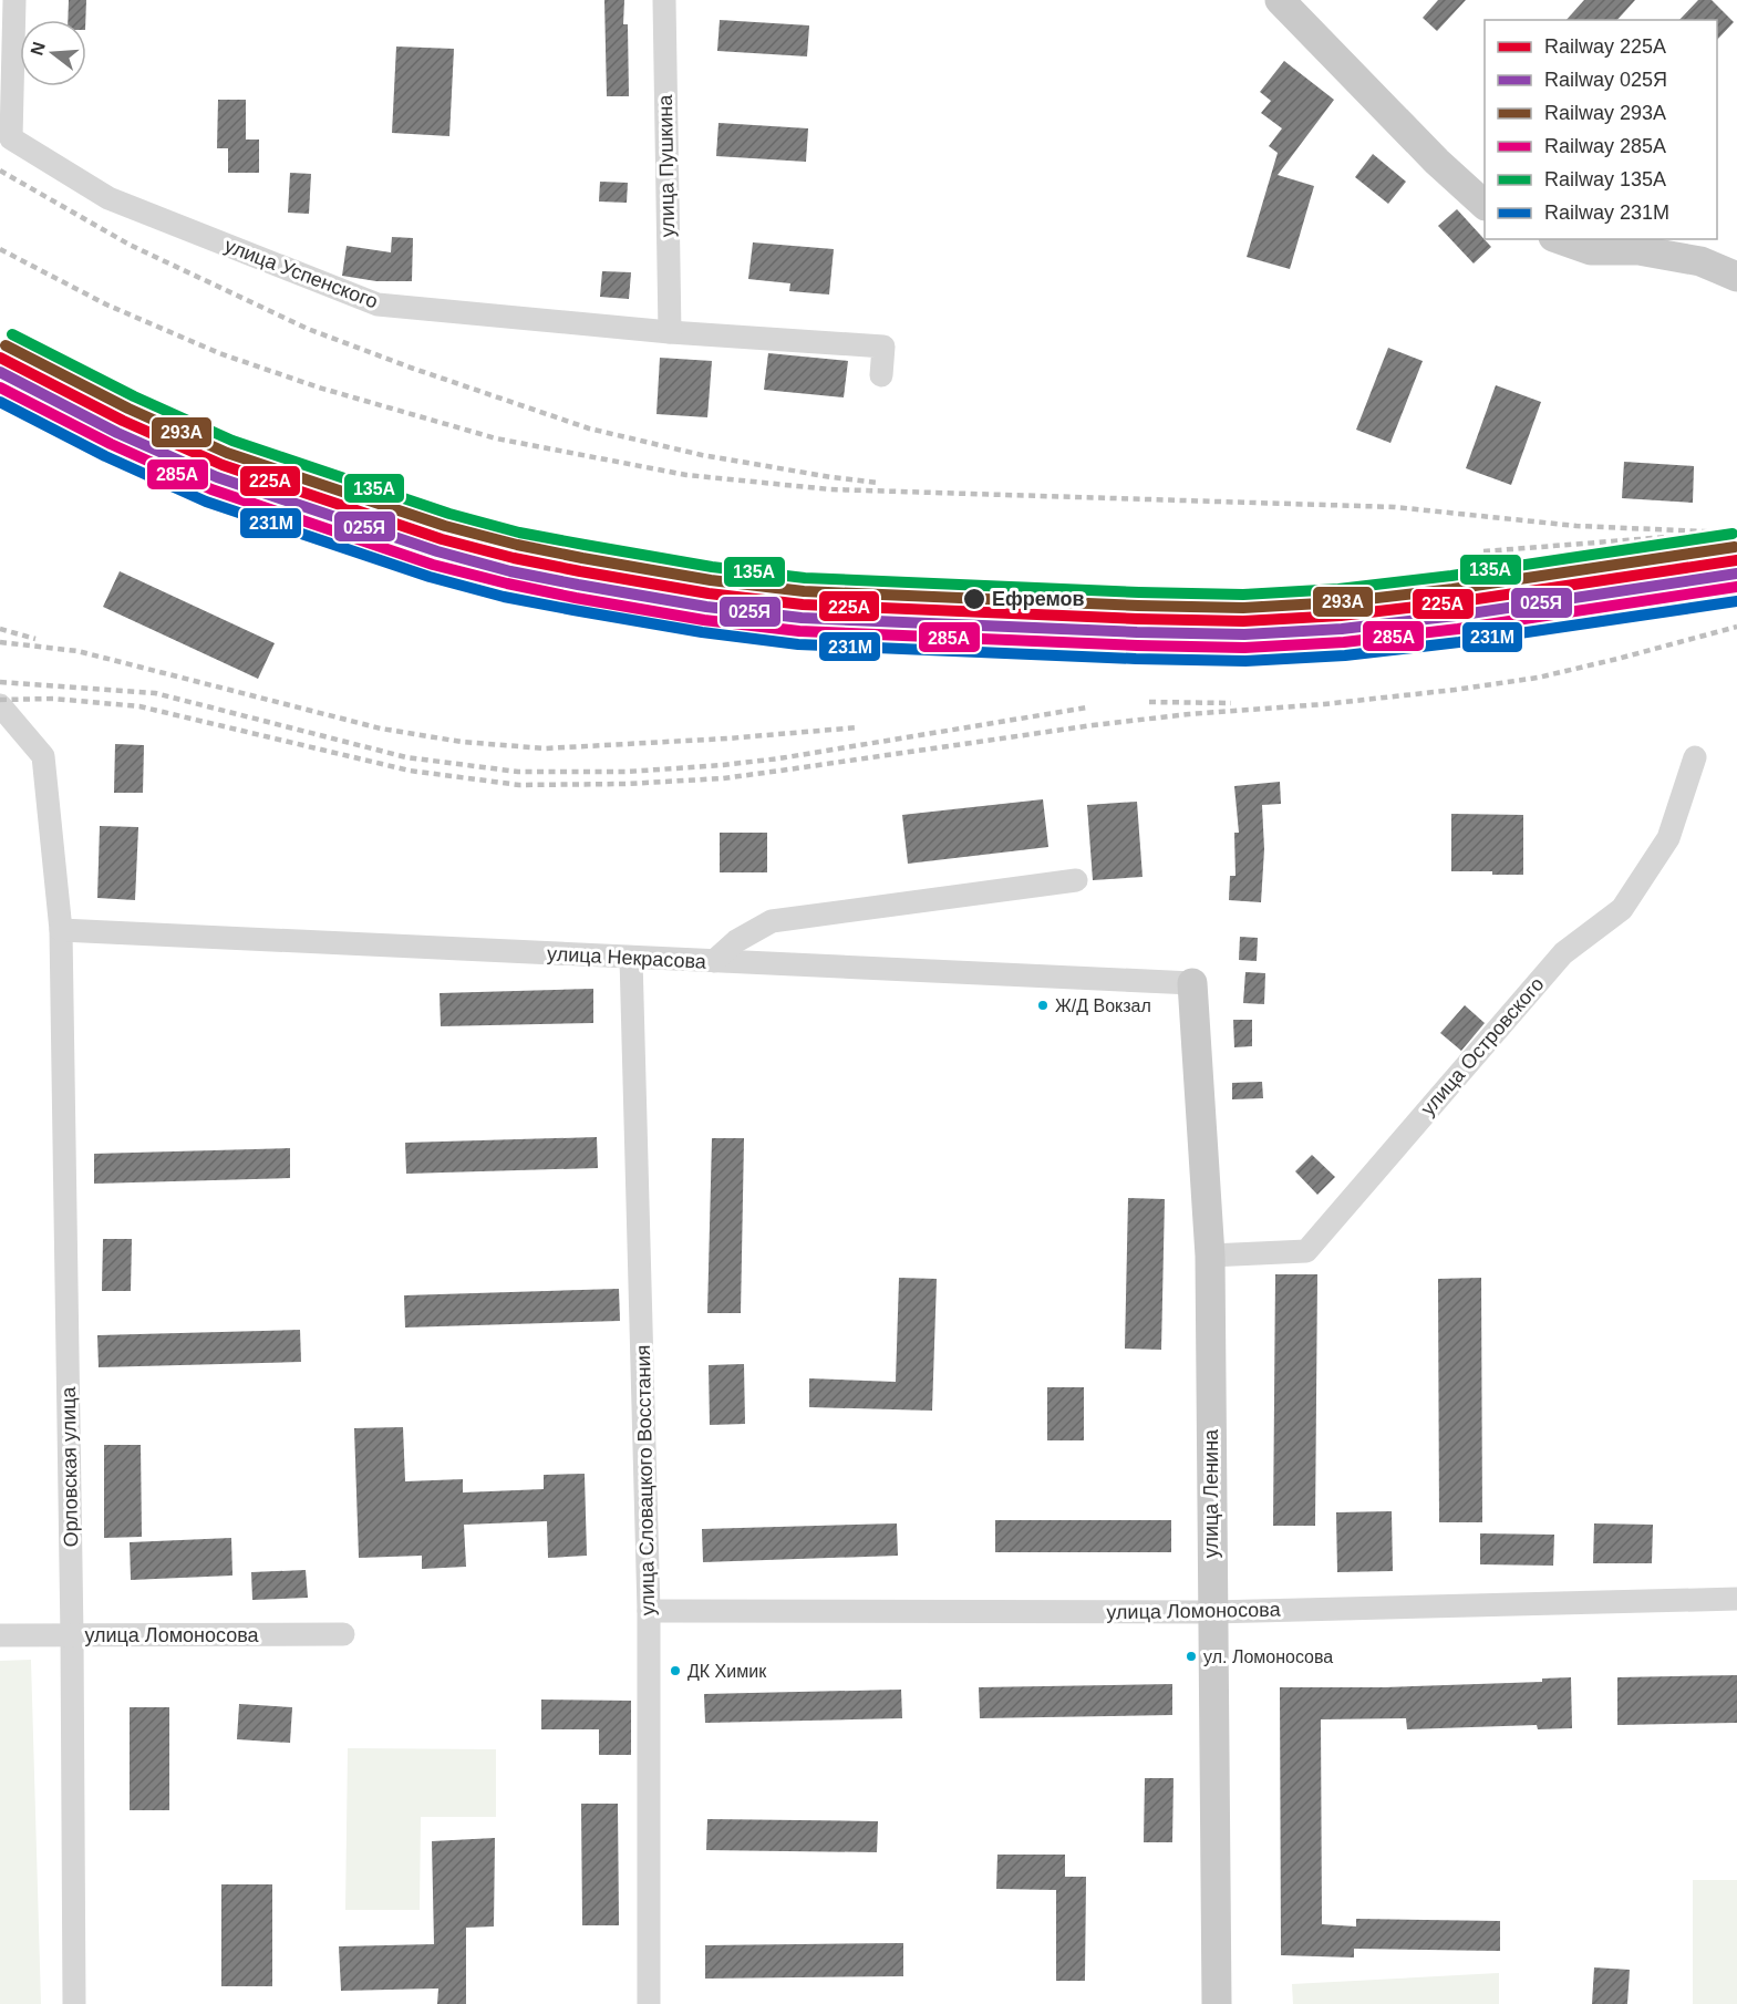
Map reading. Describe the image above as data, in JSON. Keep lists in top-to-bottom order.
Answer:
{
  "streets": {
    "main road": ["улица Ленина"],
    "street": [
      "улица Пушкина",
      "улица Успенского",
      "улица Некрасова",
      "улица Островского",
      "Орловская улица",
      "улица Словацкого Восстания",
      "улица Ломоносова"
    ]
  },
  "crossings": [
    ["улица Пушкина", "улица Успенского"],
    ["улица Некрасова", "Орловская улица"],
    ["улица Некрасова", "улица Словацкого Восстания"],
    ["улица Некрасова", "улица Ленина"],
    ["улица Островского", "улица Ленина"],
    ["Орловская улица", "улица Ломоносова"],
    ["улица Словацкого Восстания", "улица Ломоносова"],
    ["улица Ленина", "улица Ломоносова"]
  ],
  "places": [
    "Ефремов",
    "Ж/Д Вокзал",
    "ул. Ломоносова",
    "ДК Химик"
  ],
  "lines": [
    "rail line 135А",
    "rail line 293А",
    "rail line 225А",
    "rail line 025Я",
    "rail line 285А",
    "rail line 231М"
  ],
  "legend": [
    "Railway 225А",
    "Railway 025Я",
    "Railway 293А",
    "Railway 285А",
    "Railway 135А",
    "Railway 231М"
  ],
  "north": "left"
}
